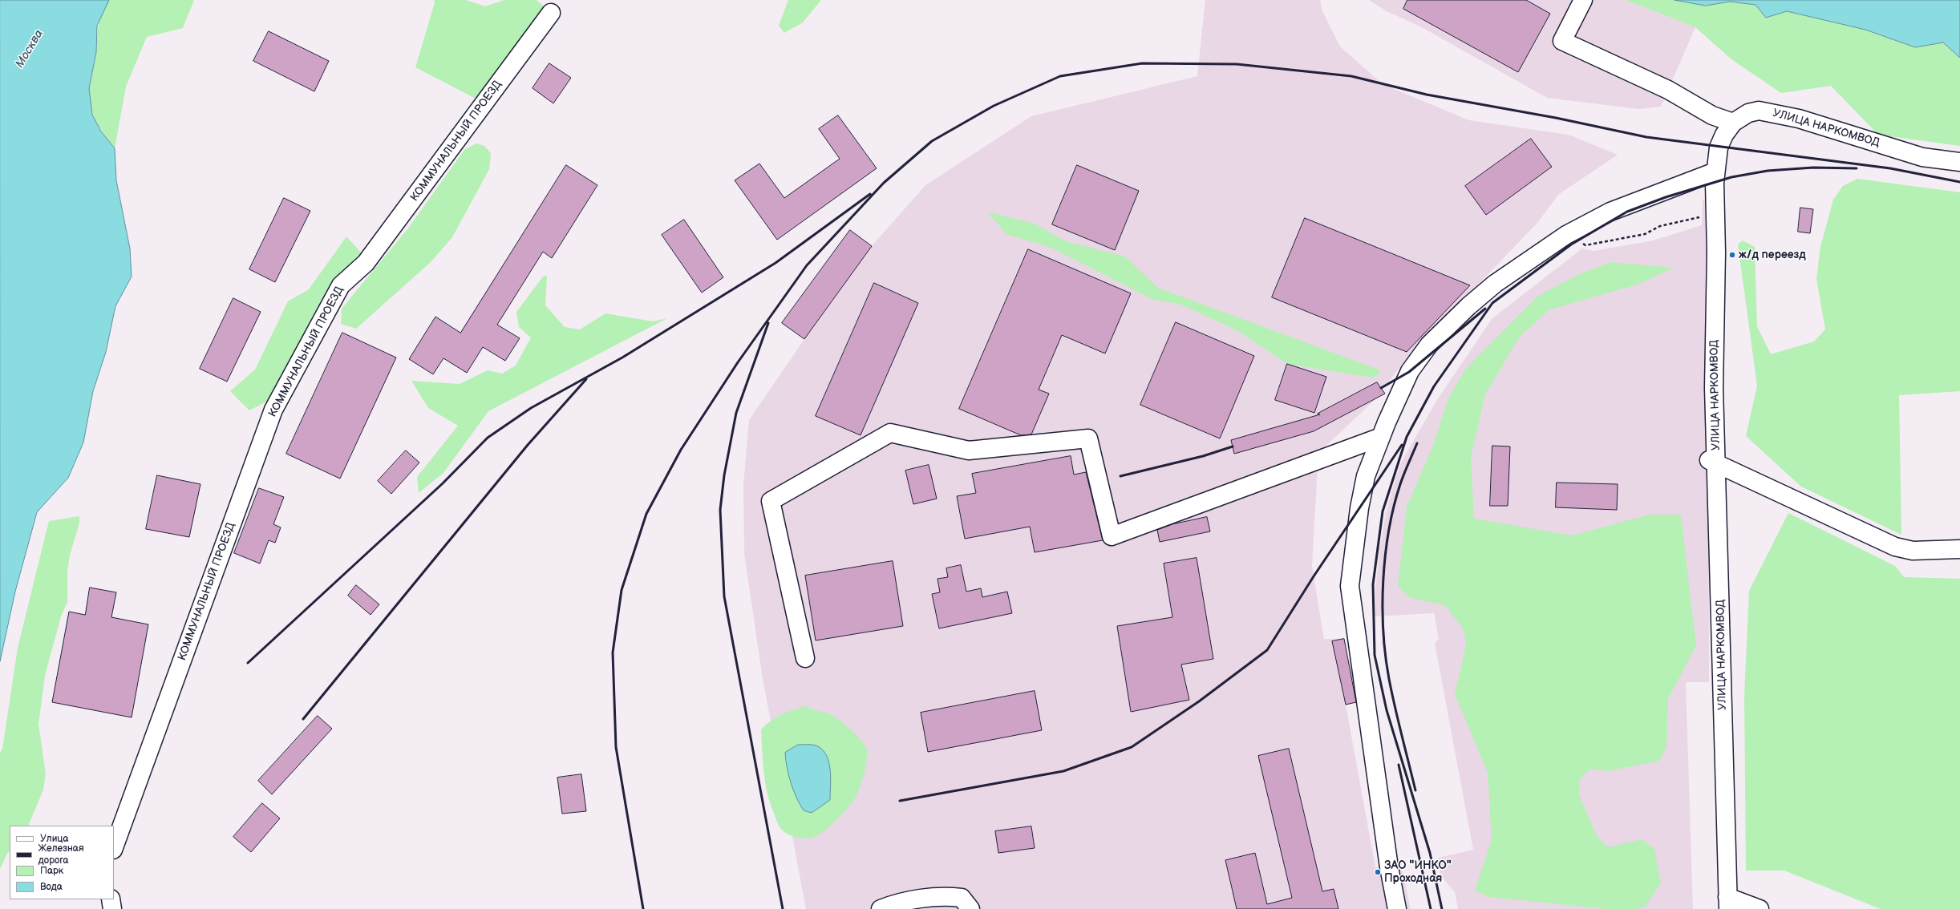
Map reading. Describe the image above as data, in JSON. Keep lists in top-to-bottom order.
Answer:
{
  "streets": {
    "street": ["УЛИЦА НАРКОМВОД", "КОММУНАЛЬНЫЙ ПРОЕЗД"]
  },
  "water": ["Москва"],
  "places": ["ж/д переезд", "ЗАО \"ИНКО\" Проходная"],
  "legend": [
    "Улица",
    "Железная дорога",
    "Парк",
    "Вода"
  ]
}
